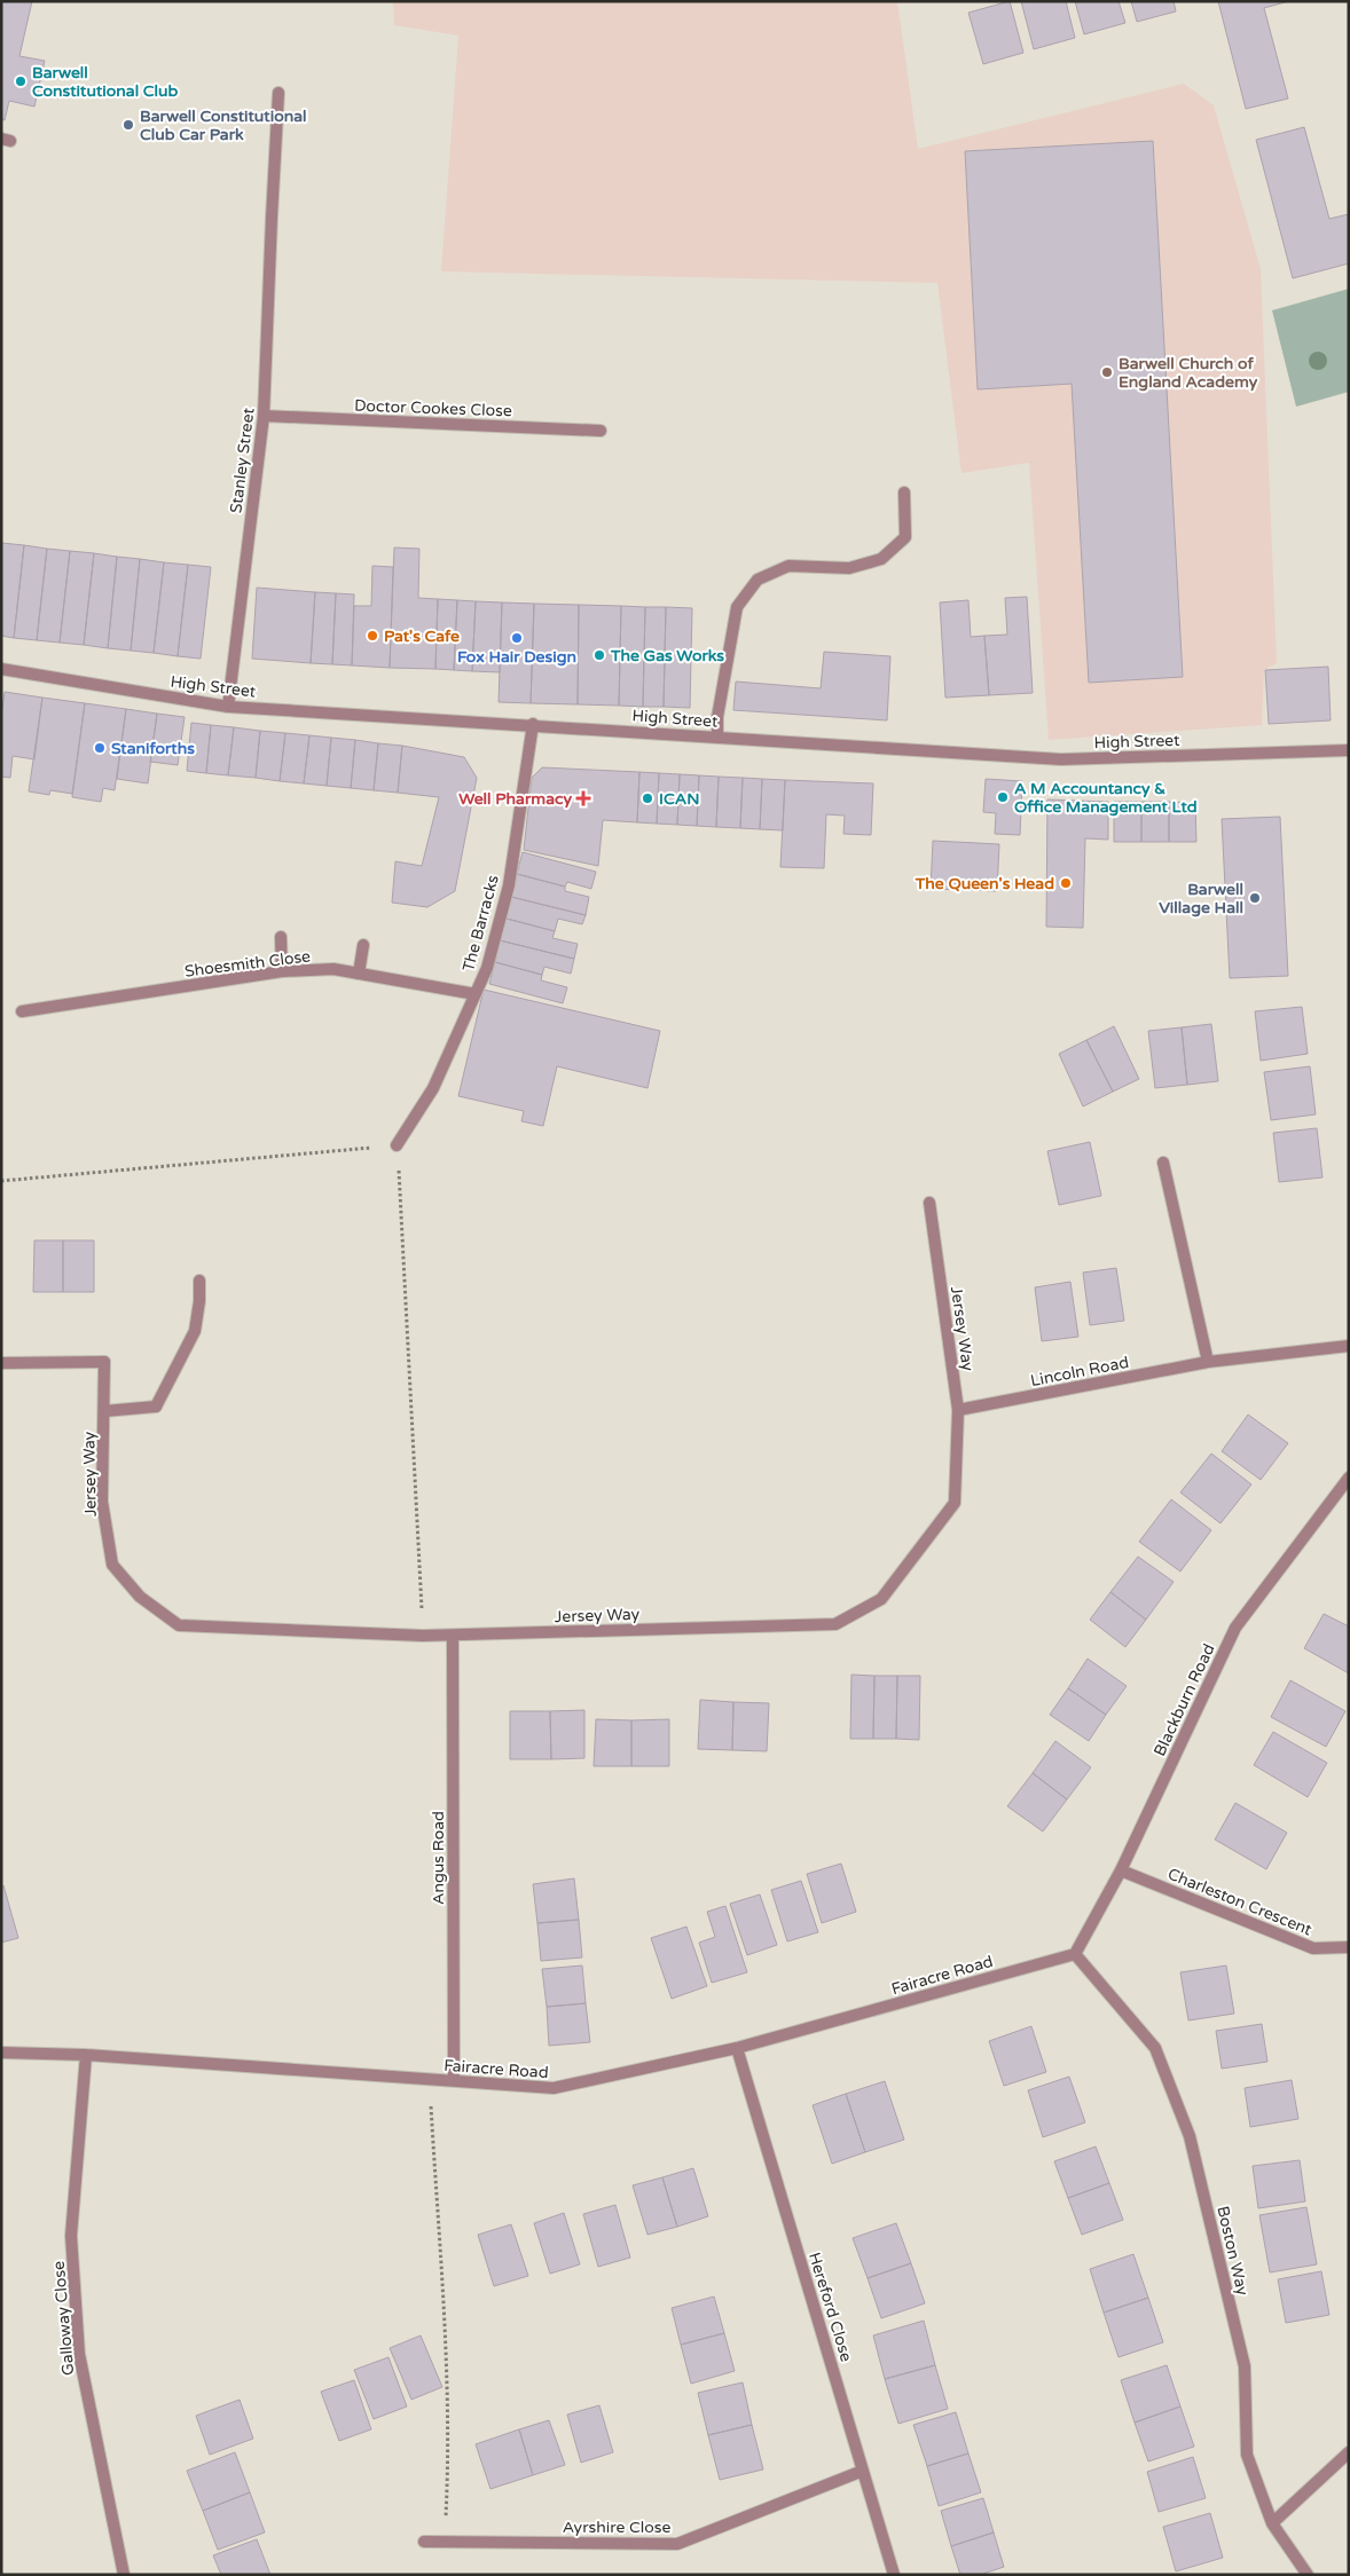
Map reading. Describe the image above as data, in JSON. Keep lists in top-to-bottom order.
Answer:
{
  "streets": {
    "street": [
      "Doctor Cookes Close",
      "Stanley Street",
      "High Street",
      "The Barracks",
      "Shoesmith Close",
      "Jersey Way",
      "Lincoln Road",
      "Blackburn Road",
      "Angus Road",
      "Charleston Crescent",
      "Fairacre Road",
      "Boston Way",
      "Hereford Close",
      "Galloway Close",
      "Ayrshire Close"
    ]
  },
  "crossings": [
    ["Doctor Cookes Close", "Stanley Street"],
    ["Stanley Street", "High Street"],
    ["High Street", "The Barracks"],
    ["The Barracks", "Shoesmith Close"],
    ["Jersey Way", "Lincoln Road"],
    ["Jersey Way", "Angus Road"],
    ["Blackburn Road", "Charleston Crescent"],
    ["Blackburn Road", "Fairacre Road"],
    ["Blackburn Road", "Boston Way"],
    ["Angus Road", "Fairacre Road"],
    ["Fairacre Road", "Boston Way"],
    ["Fairacre Road", "Hereford Close"],
    ["Fairacre Road", "Galloway Close"],
    ["Hereford Close", "Ayrshire Close"]
  ],
  "places": {
    "other": [
      "Barwell Constitutional Club",
      "Barwell Constitutional Club Car Park",
      "Barwell Church of England Academy",
      "Pat's Cafe",
      "Fox Hair Design",
      "The Gas Works",
      "Staniforths",
      "A M Accountancy & Office Management Ltd",
      "ICAN",
      "The Queen's Head",
      "Barwell Village Hall"
    ],
    "health": ["Well Pharmacy"]
  }
}
